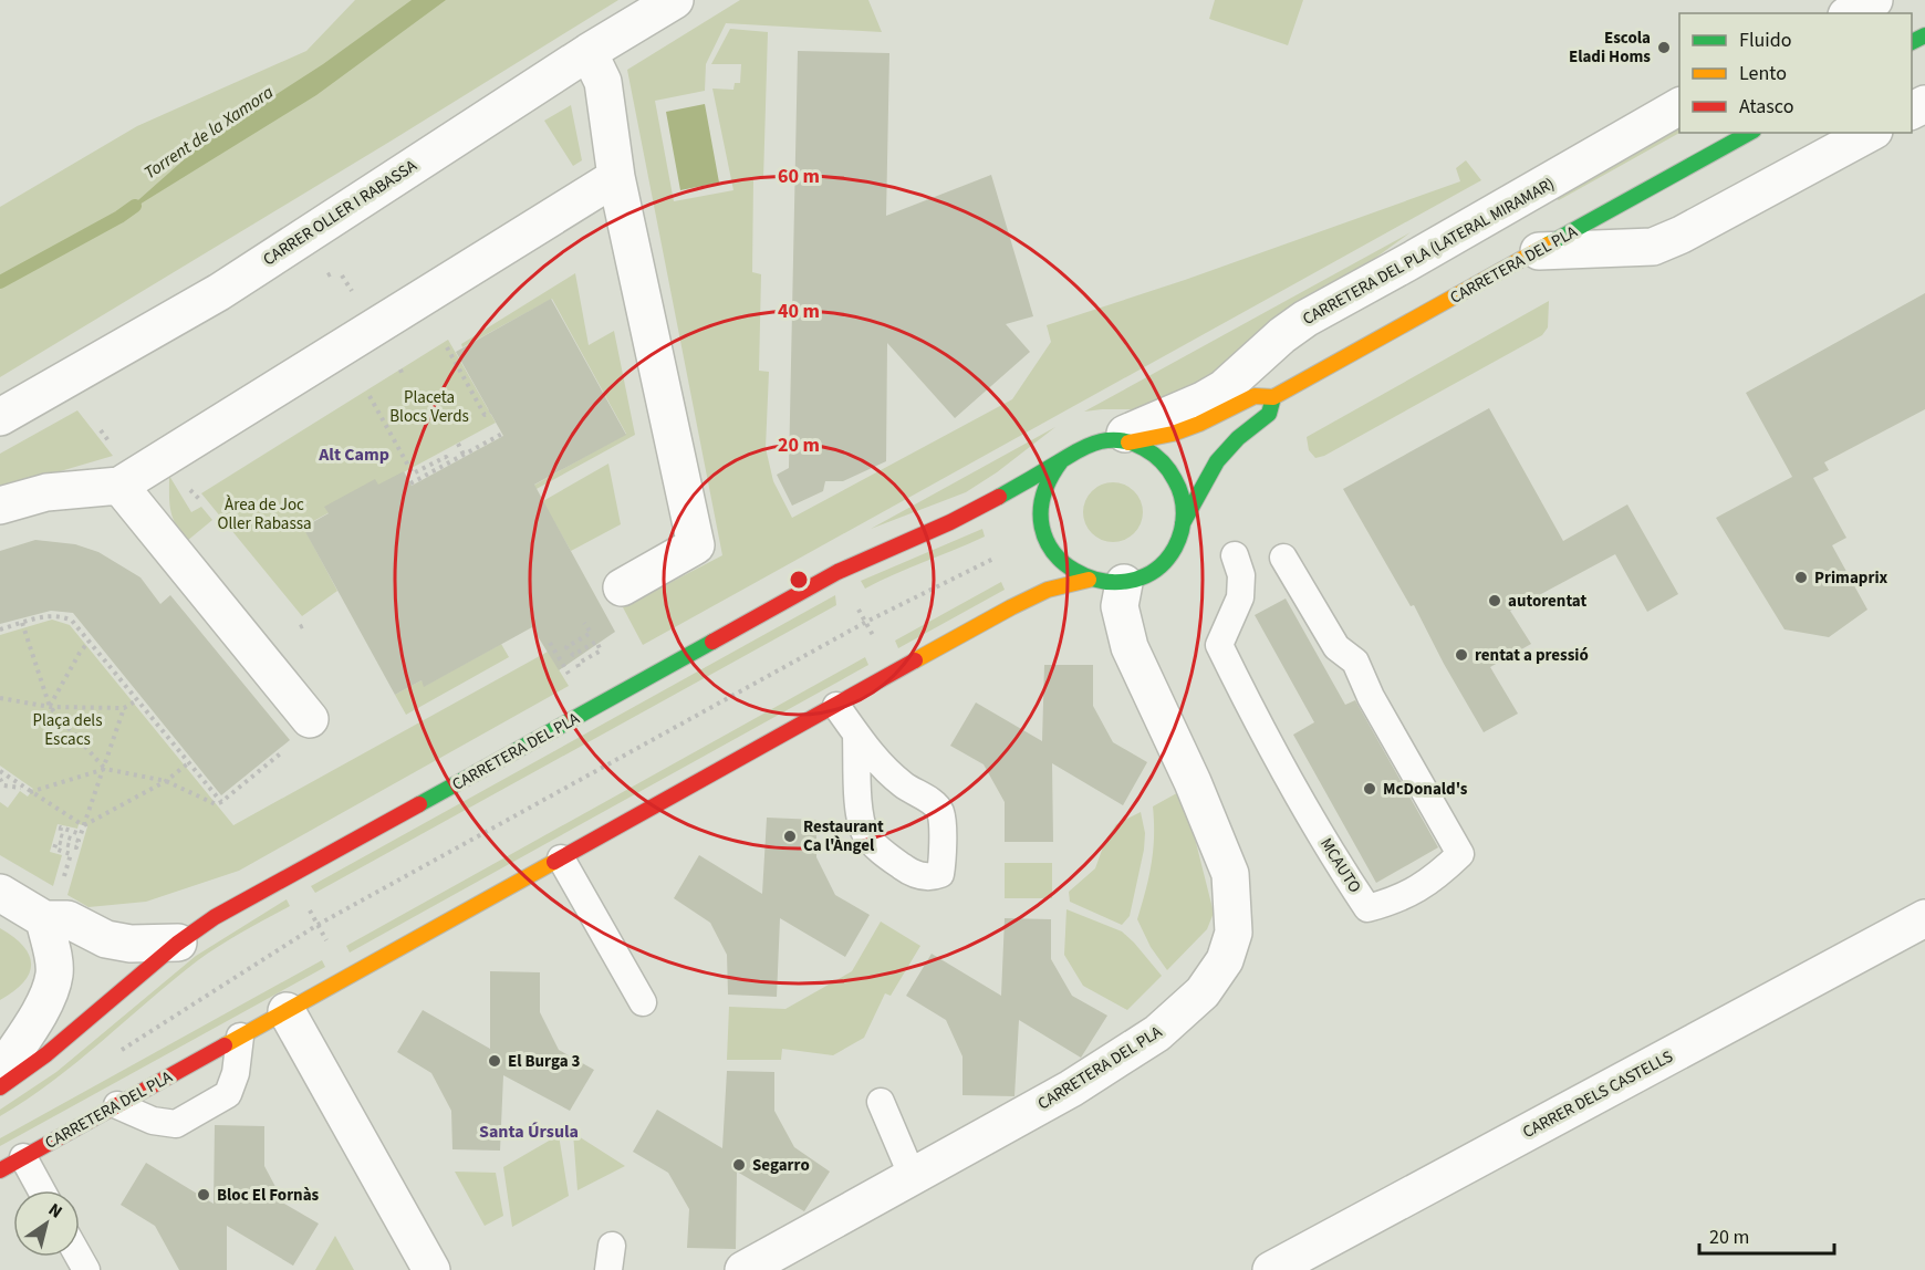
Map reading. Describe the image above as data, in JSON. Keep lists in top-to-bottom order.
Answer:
{
  "streets": {
    "main road": ["CARRETERA DEL PLA"],
    "street": ["CARRER OLLER I RABASSA", "CARRETERA DEL PLA (LATERAL MIRAMAR)", "CARRER DELS CASTELLS"],
    "lane": ["MCAUTO"]
  },
  "crossings": [
    ["CARRETERA DEL PLA (LATERAL MIRAMAR)", "CARRETERA DEL PLA"]
  ],
  "districts": ["Alt Camp", "Santa Úrsula"],
  "water": ["Torrent de la Xamora"],
  "parks": ["Placeta Blocs Verds", "Àrea de Joc Oller Rabassa", "Plaça dels Escacs"],
  "places": [
    "Escola Eladi Homs",
    "Primaprix",
    "autorentat",
    "rentat a pressió",
    "McDonald's",
    "Restaurant Ca l'Àngel",
    "El Burga 3",
    "Segarro",
    "Bloc El Fornàs"
  ],
  "legend": ["Fluido", "Lento", "Atasco"],
  "scale_bar": "20 m",
  "north": "top right",
  "rings": ["60 m", "40 m", "20 m"]
}
